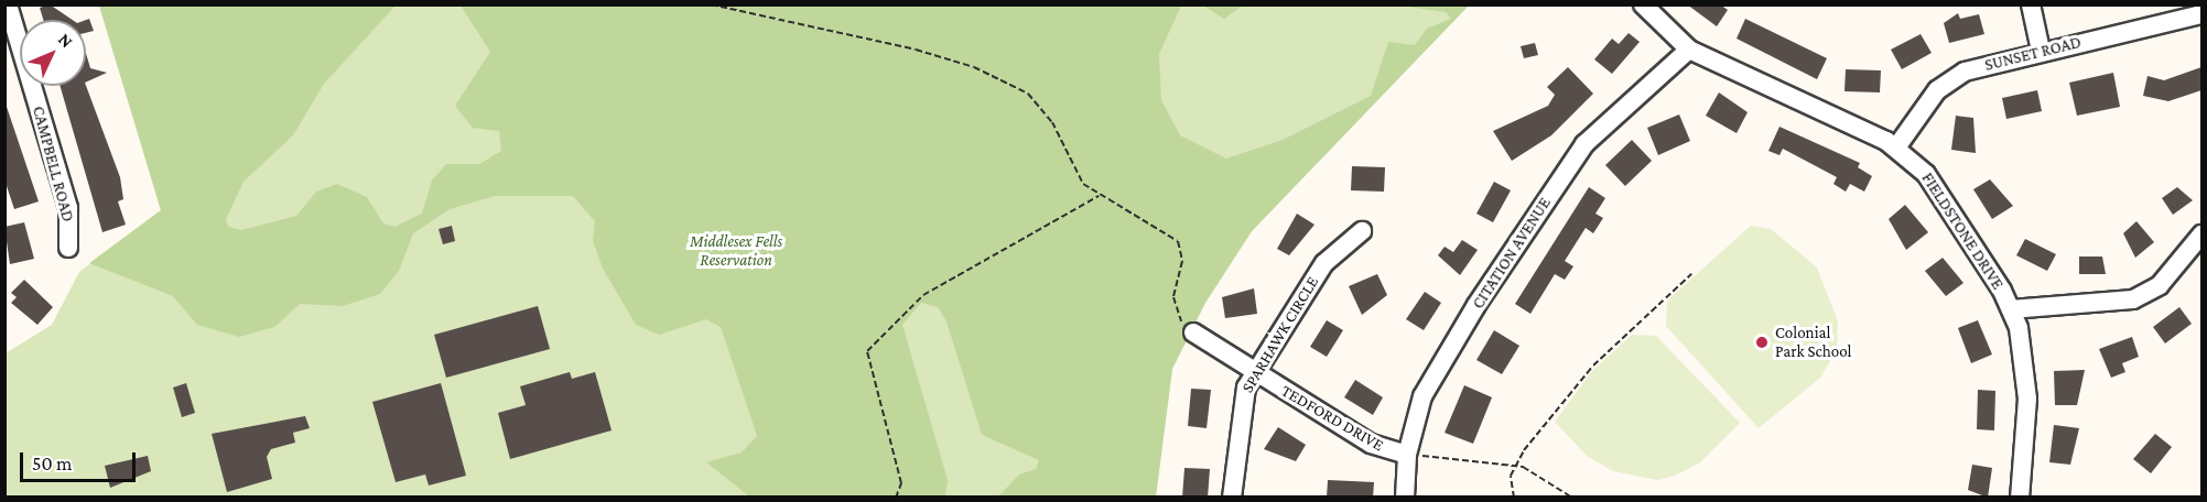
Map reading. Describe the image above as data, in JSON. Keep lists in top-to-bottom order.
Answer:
{
  "streets": {
    "street": [
      "SUNSET ROAD",
      "CAMPBELL ROAD",
      "FIELDSTONE DRIVE",
      "CITATION AVENUE",
      "SPARHAWK CIRCLE",
      "TEDFORD DRIVE"
    ]
  },
  "crossings": [
    ["SUNSET ROAD", "FIELDSTONE DRIVE"],
    ["FIELDSTONE DRIVE", "CITATION AVENUE"],
    ["CITATION AVENUE", "TEDFORD DRIVE"],
    ["SPARHAWK CIRCLE", "TEDFORD DRIVE"]
  ],
  "parks": ["Middlesex Fells Reservation"],
  "places": ["Colonial Park School"],
  "scale_bar": "50 m",
  "north": "top right"
}
